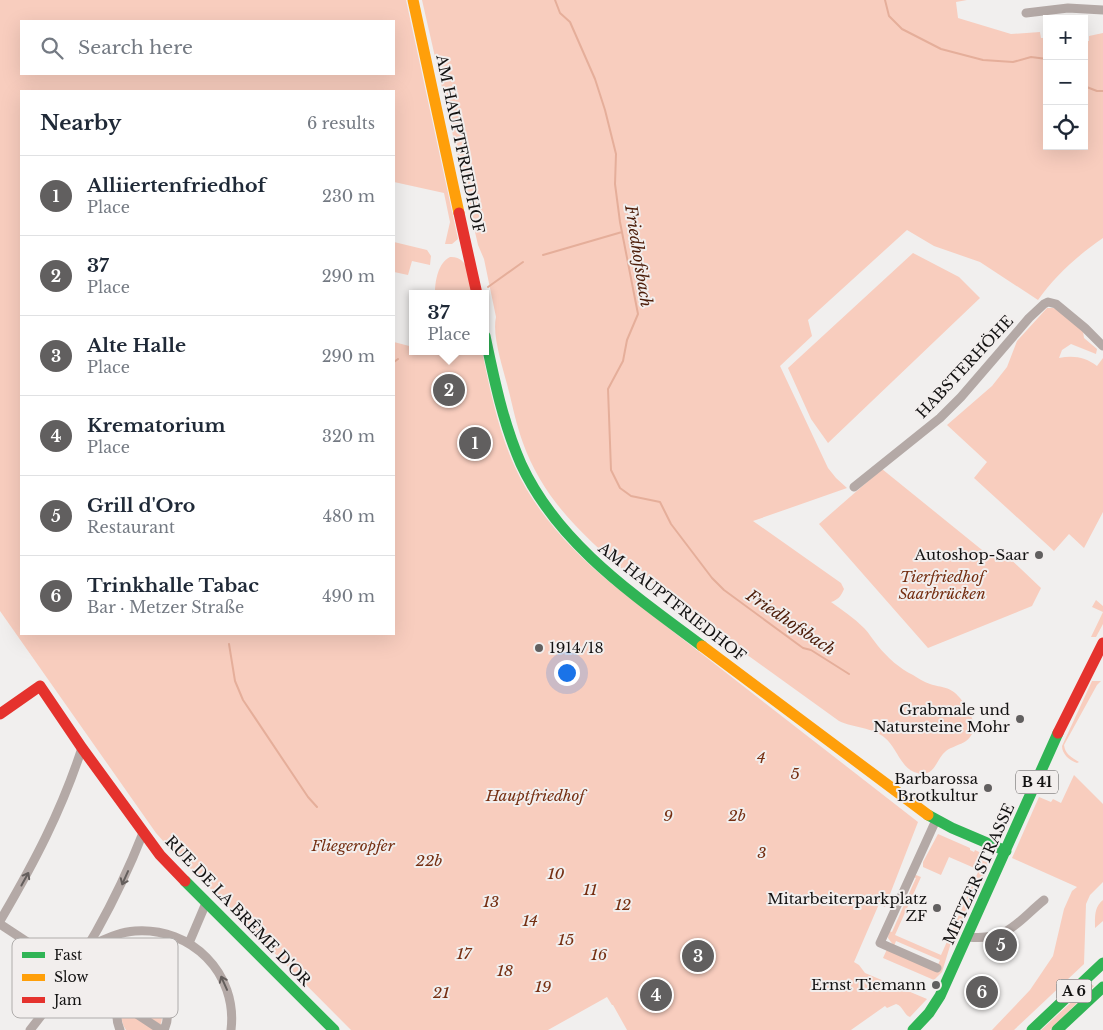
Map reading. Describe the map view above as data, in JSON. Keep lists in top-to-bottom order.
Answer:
{
  "streets": {
    "main road": [
      "AM HAUPTFRIEDHOF",
      "B 41",
      "METZER STRASSE",
      "RUE DE LA BRÊME D'OR",
      "A 6"
    ],
    "street": ["HABSTERHÖHE"]
  },
  "crossings": [
    ["AM HAUPTFRIEDHOF", "METZER STRASSE"]
  ],
  "water": ["Friedhofsbach"],
  "parks": [
    "Tierfriedhof Saarbrücken",
    "4",
    "5",
    "Hauptfriedhof",
    "9",
    "2b",
    "Fliegeropfer",
    "3",
    "22b",
    "10",
    "11",
    "13",
    "12",
    "14",
    "15",
    "17",
    "16",
    "18",
    "19",
    "21"
  ],
  "places": [
    "Autoshop-Saar",
    "1914/18",
    "Grabmale und Natursteine Mohr",
    "Barbarossa Brotkultur",
    "Mitarbeiterparkplatz ZF",
    "Ernst Tiemann"
  ],
  "legend": ["Fast", "Slow", "Jam"],
  "page": {
    "map_buttons": ["+", "−"],
    "search": "Search here",
    "heading": ["Nearby", "6 results"],
    "list": [
      {
        "mark": "1",
        "name": "Alliiertenfriedhof",
        "note": "Place",
        "value": "230 m"
      },
      {
        "mark": "2",
        "name": "37",
        "note": "Place",
        "value": "290 m"
      },
      {
        "mark": "3",
        "name": "Alte Halle",
        "note": "Place",
        "value": "290 m"
      },
      {
        "mark": "4",
        "name": "Krematorium",
        "note": "Place",
        "value": "320 m"
      },
      {
        "mark": "5",
        "name": "Grill d'Oro",
        "note": "Restaurant",
        "value": "480 m"
      },
      {
        "mark": "6",
        "name": "Trinkhalle Tabac",
        "note": "Bar · Metzer Straße",
        "value": "490 m"
      }
    ],
    "popup": ["37", "Place"],
    "pins": [
      "2",
      "1",
      "5",
      "3",
      "6",
      "4"
    ]
  }
}
